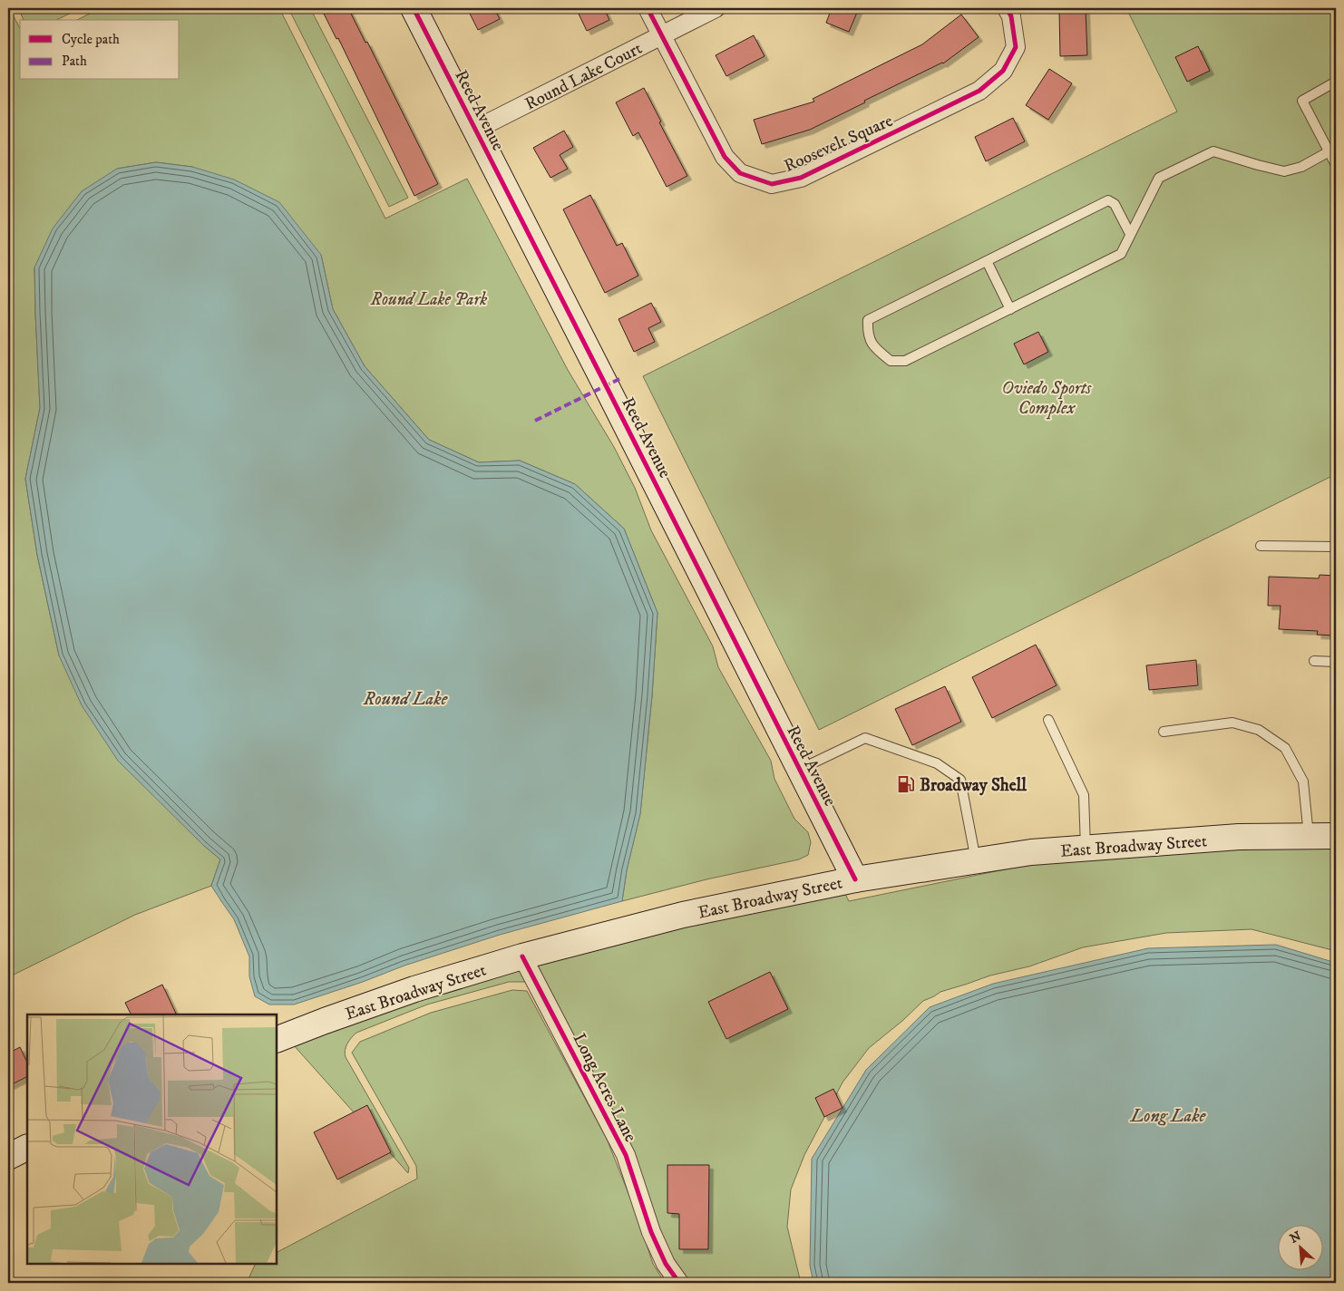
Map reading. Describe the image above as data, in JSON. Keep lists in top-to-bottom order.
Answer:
{
  "streets": {
    "main road": ["Reed Avenue", "East Broadway Street"],
    "street": ["Round Lake Court", "Roosevelt Square", "Long Acres Lane"]
  },
  "crossings": [
    ["Round Lake Court", "Reed Avenue"],
    ["Round Lake Court", "Roosevelt Square"],
    ["Reed Avenue", "East Broadway Street"],
    ["East Broadway Street", "Long Acres Lane"]
  ],
  "water": ["Round Lake", "Long Lake"],
  "parks": ["Round Lake Park", "Oviedo Sports Complex"],
  "places": {
    "fuel station": ["Broadway Shell"]
  },
  "legend": ["Cycle path", "Path"],
  "north": "top left"
}
